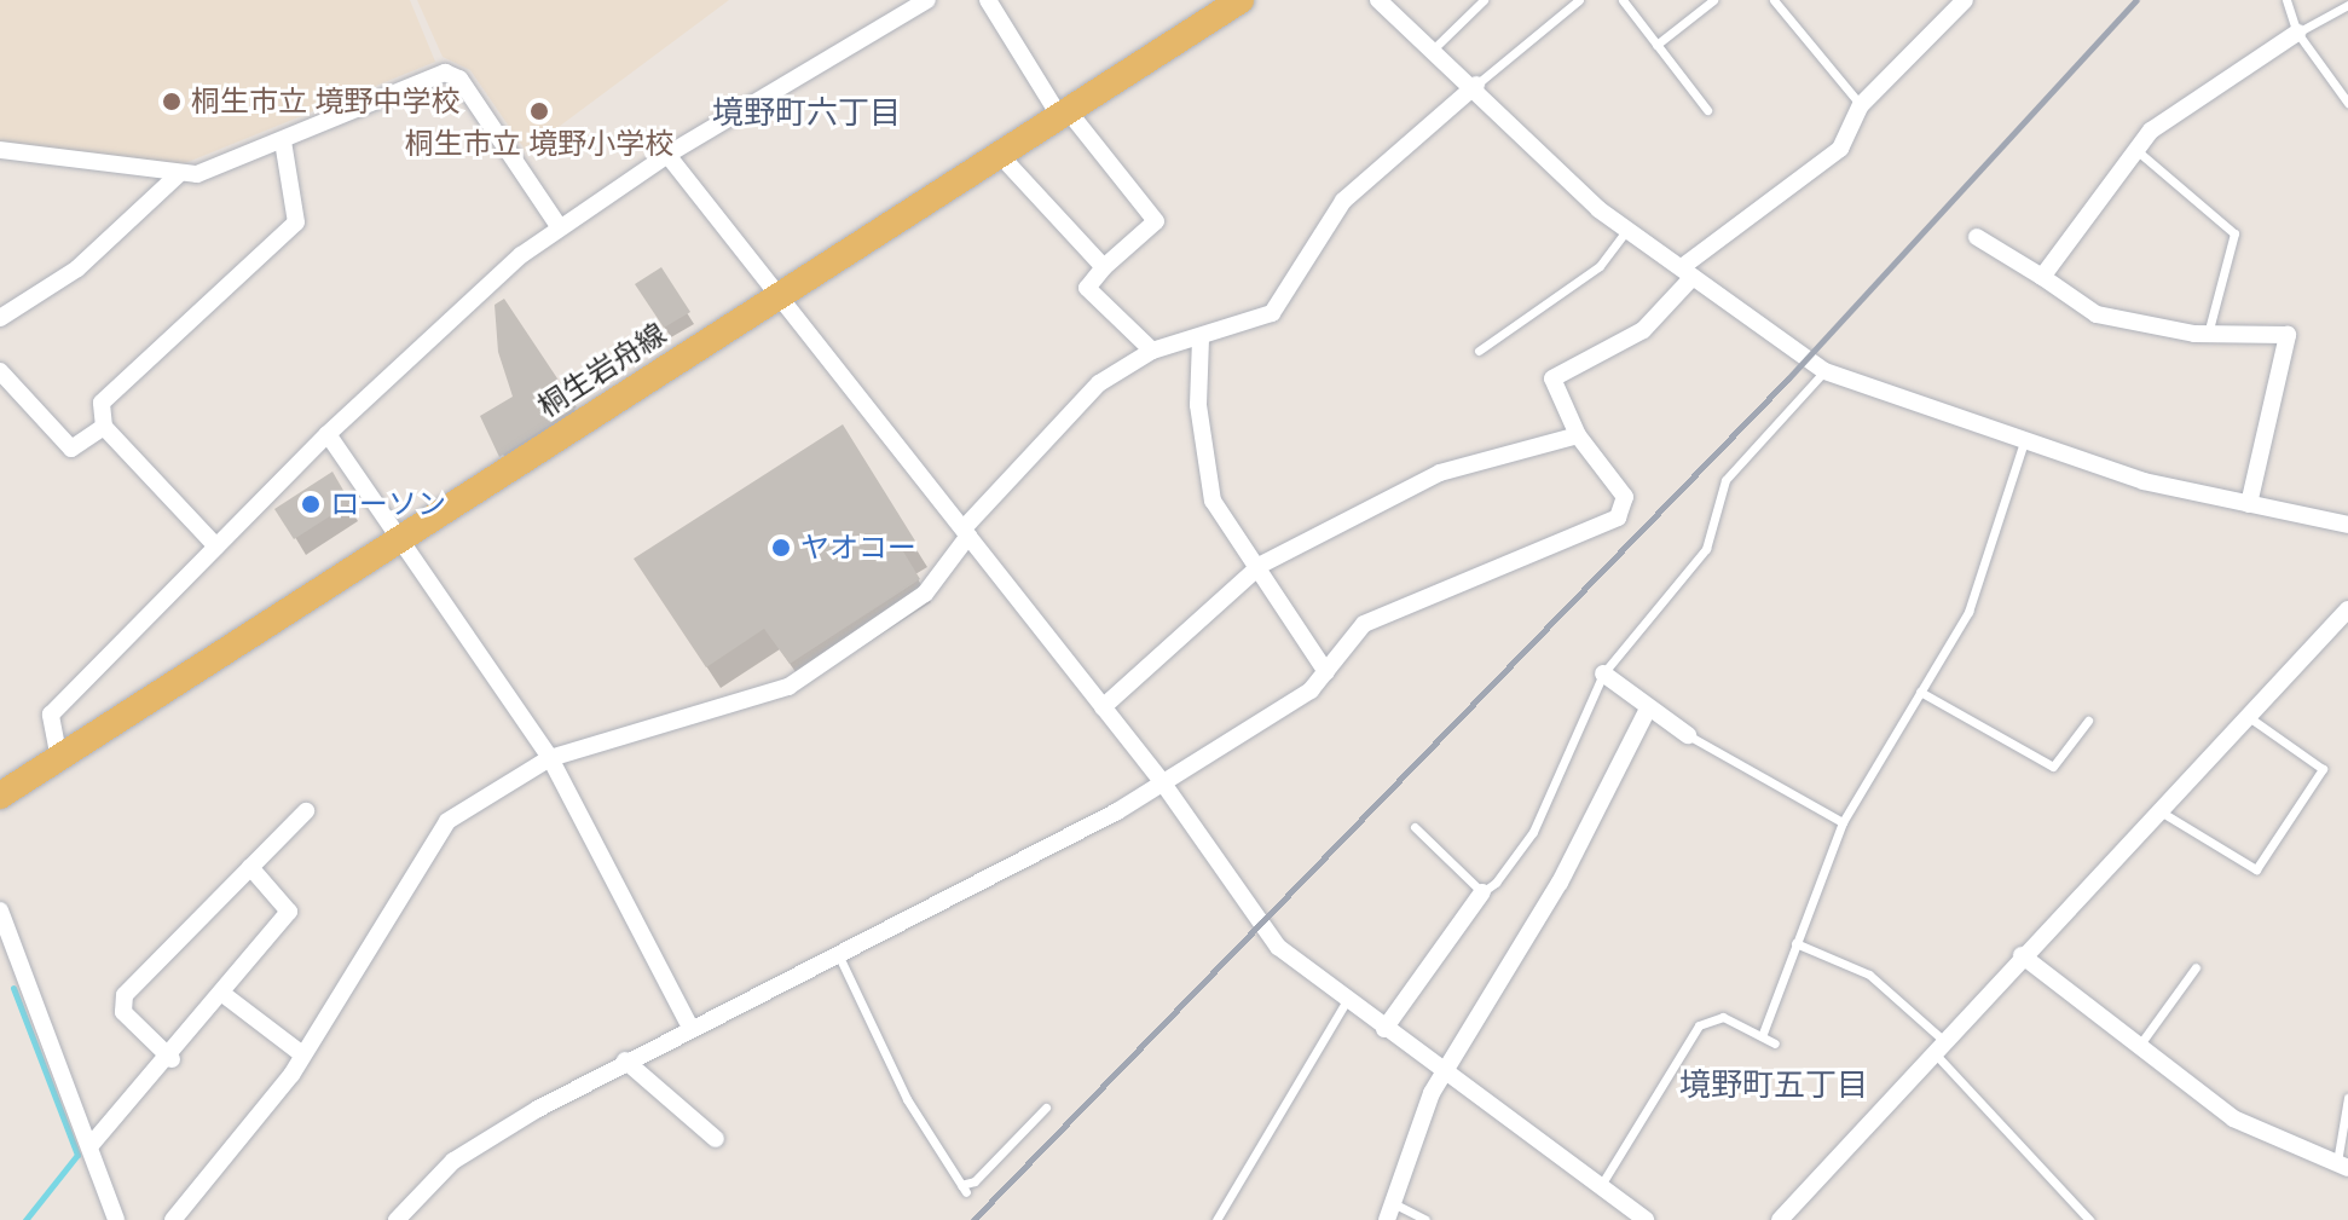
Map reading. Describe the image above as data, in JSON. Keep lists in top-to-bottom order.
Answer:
{
  "streets": {
    "main road": ["桐生岩舟線"]
  },
  "districts": ["境野町六丁目", "境野町五丁目"],
  "places": [
    "桐生市立 境野中学校",
    "桐生市立 境野小学校",
    "ローソン",
    "ヤオコー"
  ]
}
